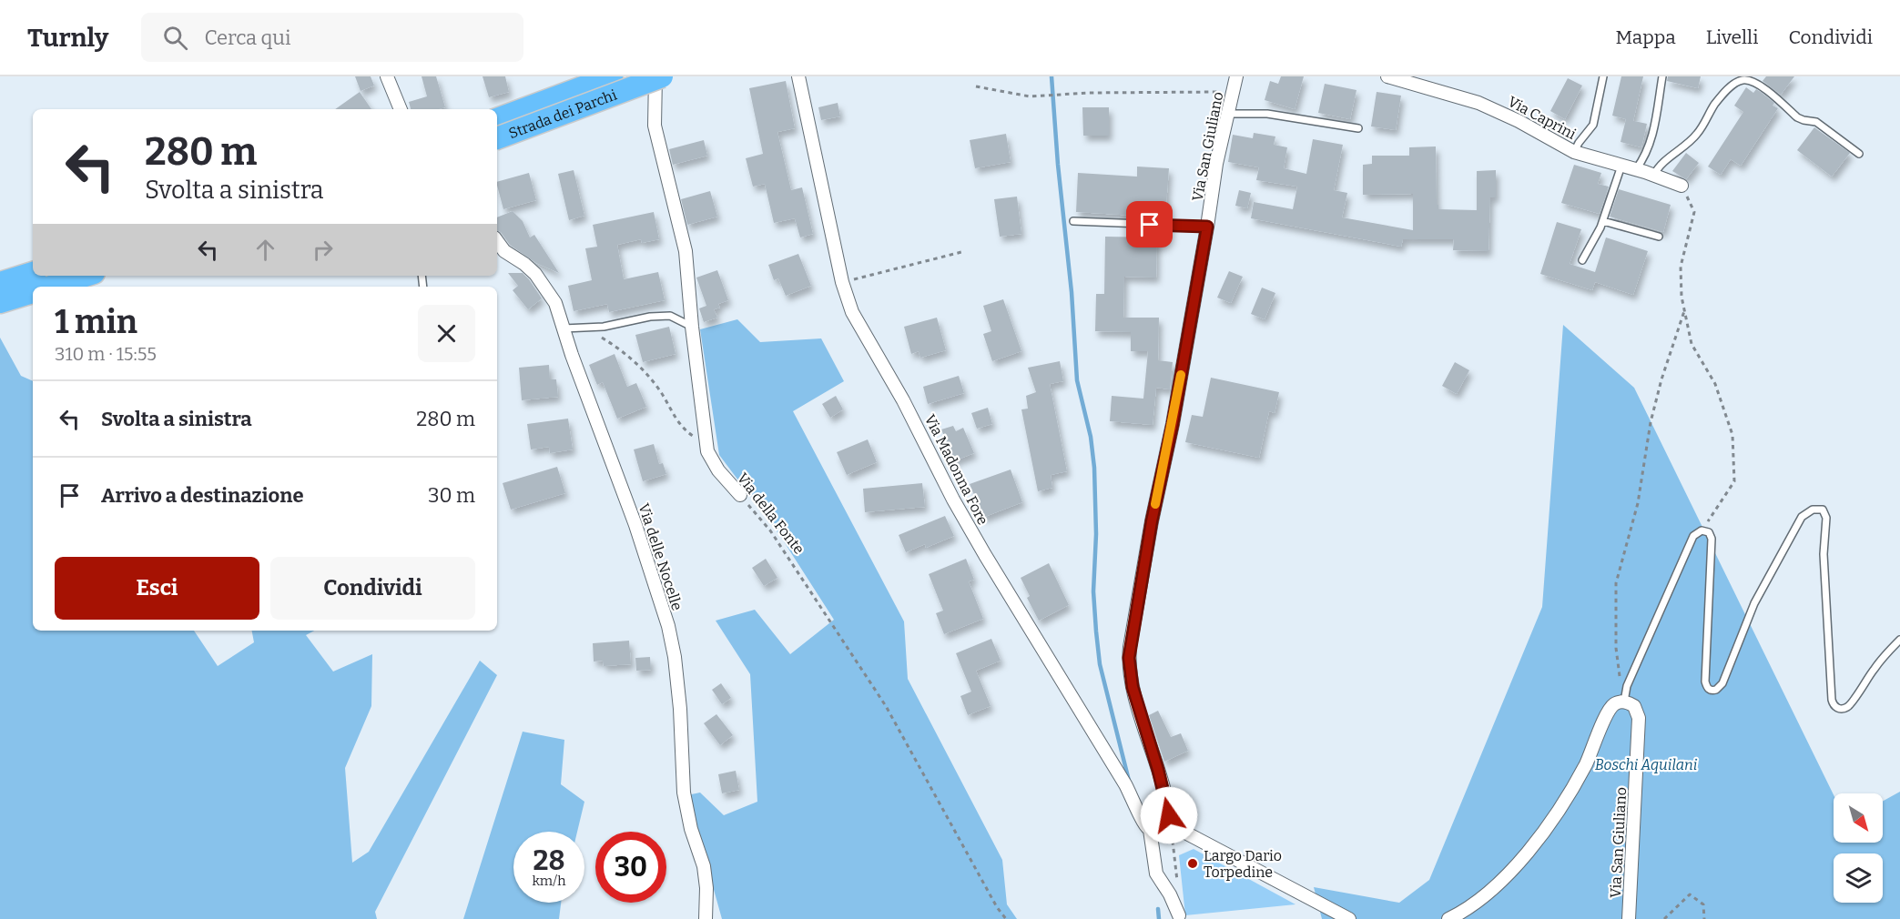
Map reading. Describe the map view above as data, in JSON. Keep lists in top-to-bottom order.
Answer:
{
  "streets": {
    "highway": ["Strada dei Parchi"],
    "street": [
      "Via Caprini",
      "Via San Giuliano",
      "Via Madonna Fore",
      "Via della Fonte",
      "Via delle Nocelle"
    ]
  },
  "parks": ["Boschi Aquilani"],
  "places": ["Largo Dario Torpedine"],
  "north": "bottom right",
  "page": {
    "header": "Turnly",
    "search": "Cerca qui",
    "nav": ["Mappa", "Livelli", "Condividi"],
    "turn": ["280 m", "Svolta a sinistra"],
    "heading": ["1 min", "310 m · 15:55"],
    "list": [
      {
        "name": "Svolta a sinistra",
        "value": "280 m"
      },
      {
        "name": "Arrivo a destinazione",
        "value": "30 m"
      }
    ],
    "buttons": ["Esci", "Condividi"],
    "speed": "28 km/h",
    "limit": "30"
  }
}
